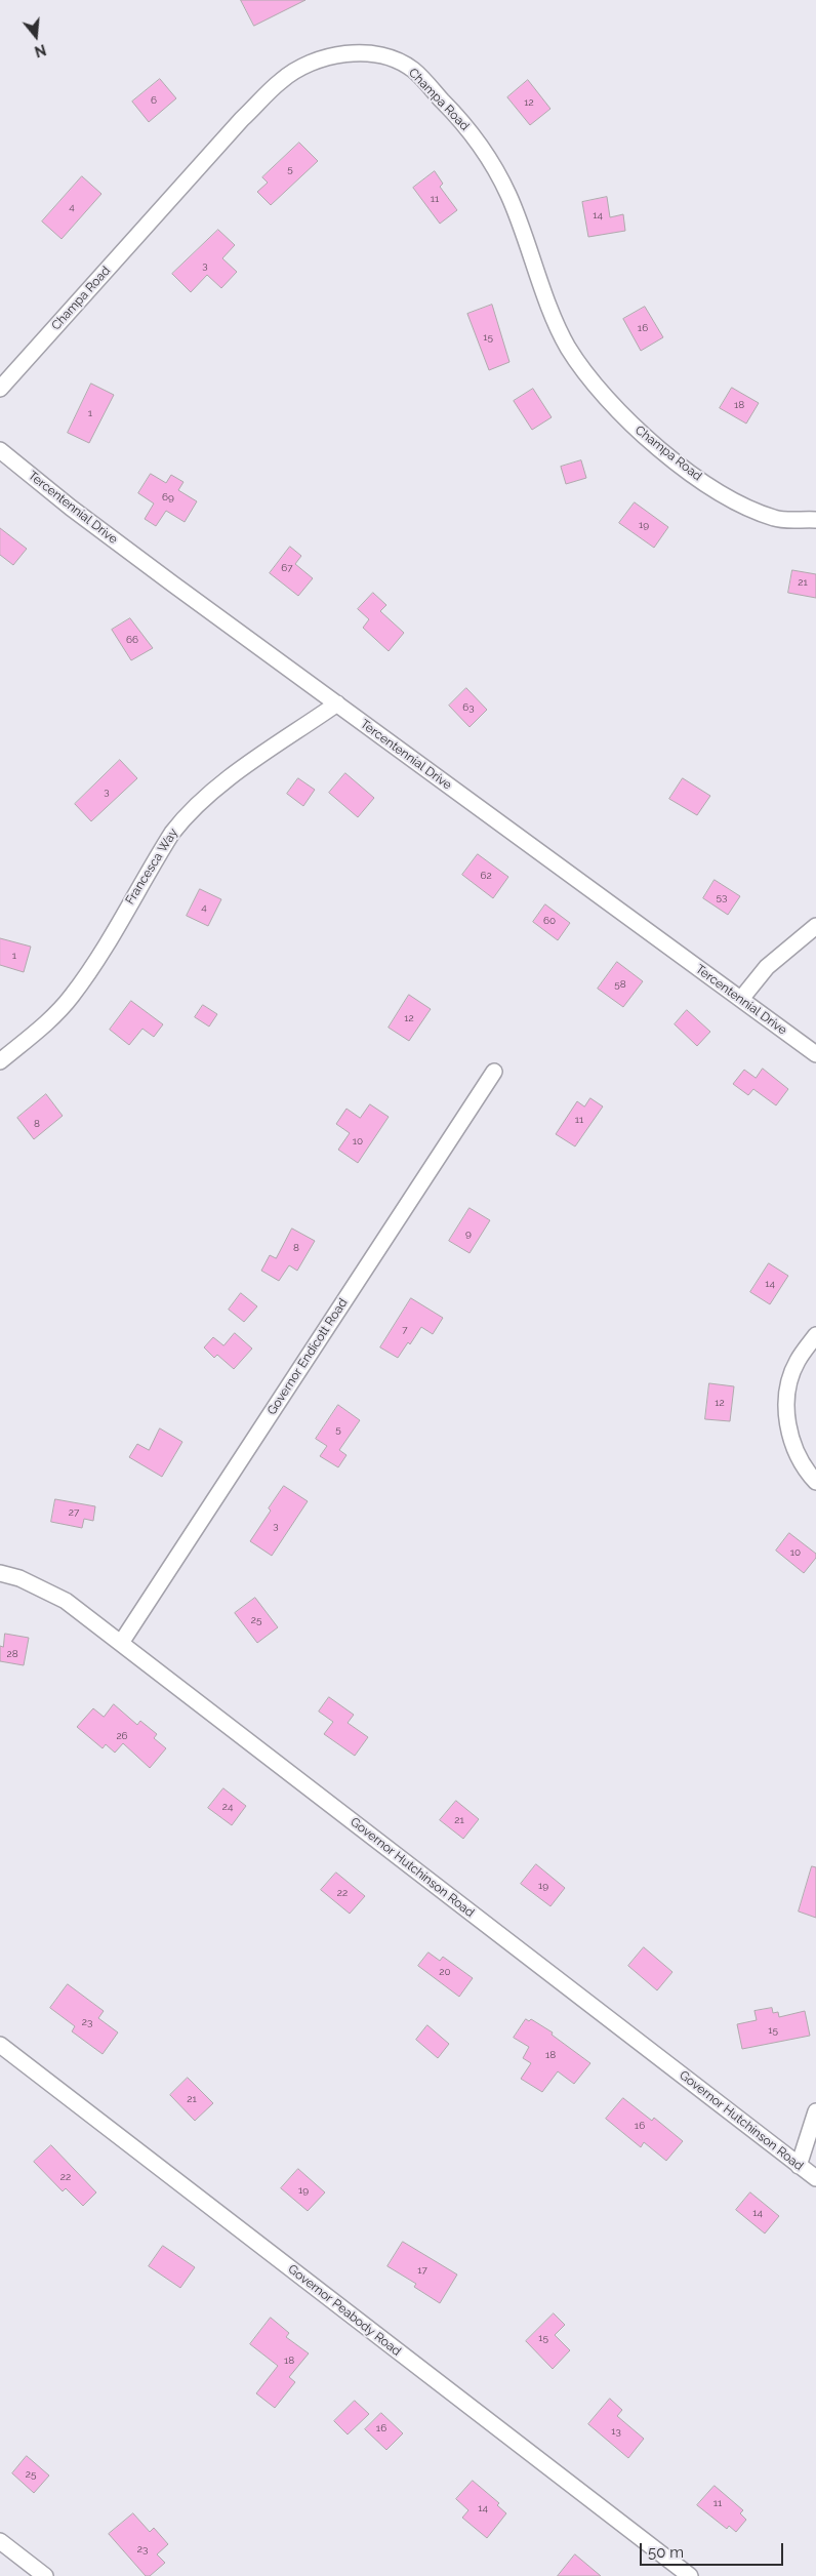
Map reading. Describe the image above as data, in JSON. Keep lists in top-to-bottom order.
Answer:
{
  "streets": {
    "street": [
      "Champa Road",
      "Tercentennial Drive",
      "Francesca Way",
      "Governor Endicott Road",
      "Governor Hutchinson Road",
      "Governor Peabody Road"
    ]
  },
  "crossings": [
    ["Tercentennial Drive", "Francesca Way"],
    ["Governor Endicott Road", "Governor Hutchinson Road"]
  ],
  "house_numbers": [
    "6",
    "12",
    "5",
    "11",
    "4",
    "14",
    "3",
    "16",
    "15",
    "18",
    "1",
    "69",
    "19",
    "67",
    "21",
    "66",
    "63",
    "3",
    "62",
    "53",
    "4",
    "60",
    "1",
    "58",
    "12",
    "11",
    "8",
    "10",
    "9",
    "8",
    "14",
    "7",
    "12",
    "5",
    "27",
    "3",
    "10",
    "25",
    "28",
    "26",
    "24",
    "21",
    "19",
    "22",
    "20",
    "23",
    "15",
    "18",
    "21",
    "16",
    "22",
    "19",
    "14",
    "17",
    "15",
    "18",
    "16",
    "13",
    "25",
    "11",
    "14",
    "23"
  ],
  "scale_bar": "50 m",
  "north": "bottom"
}
